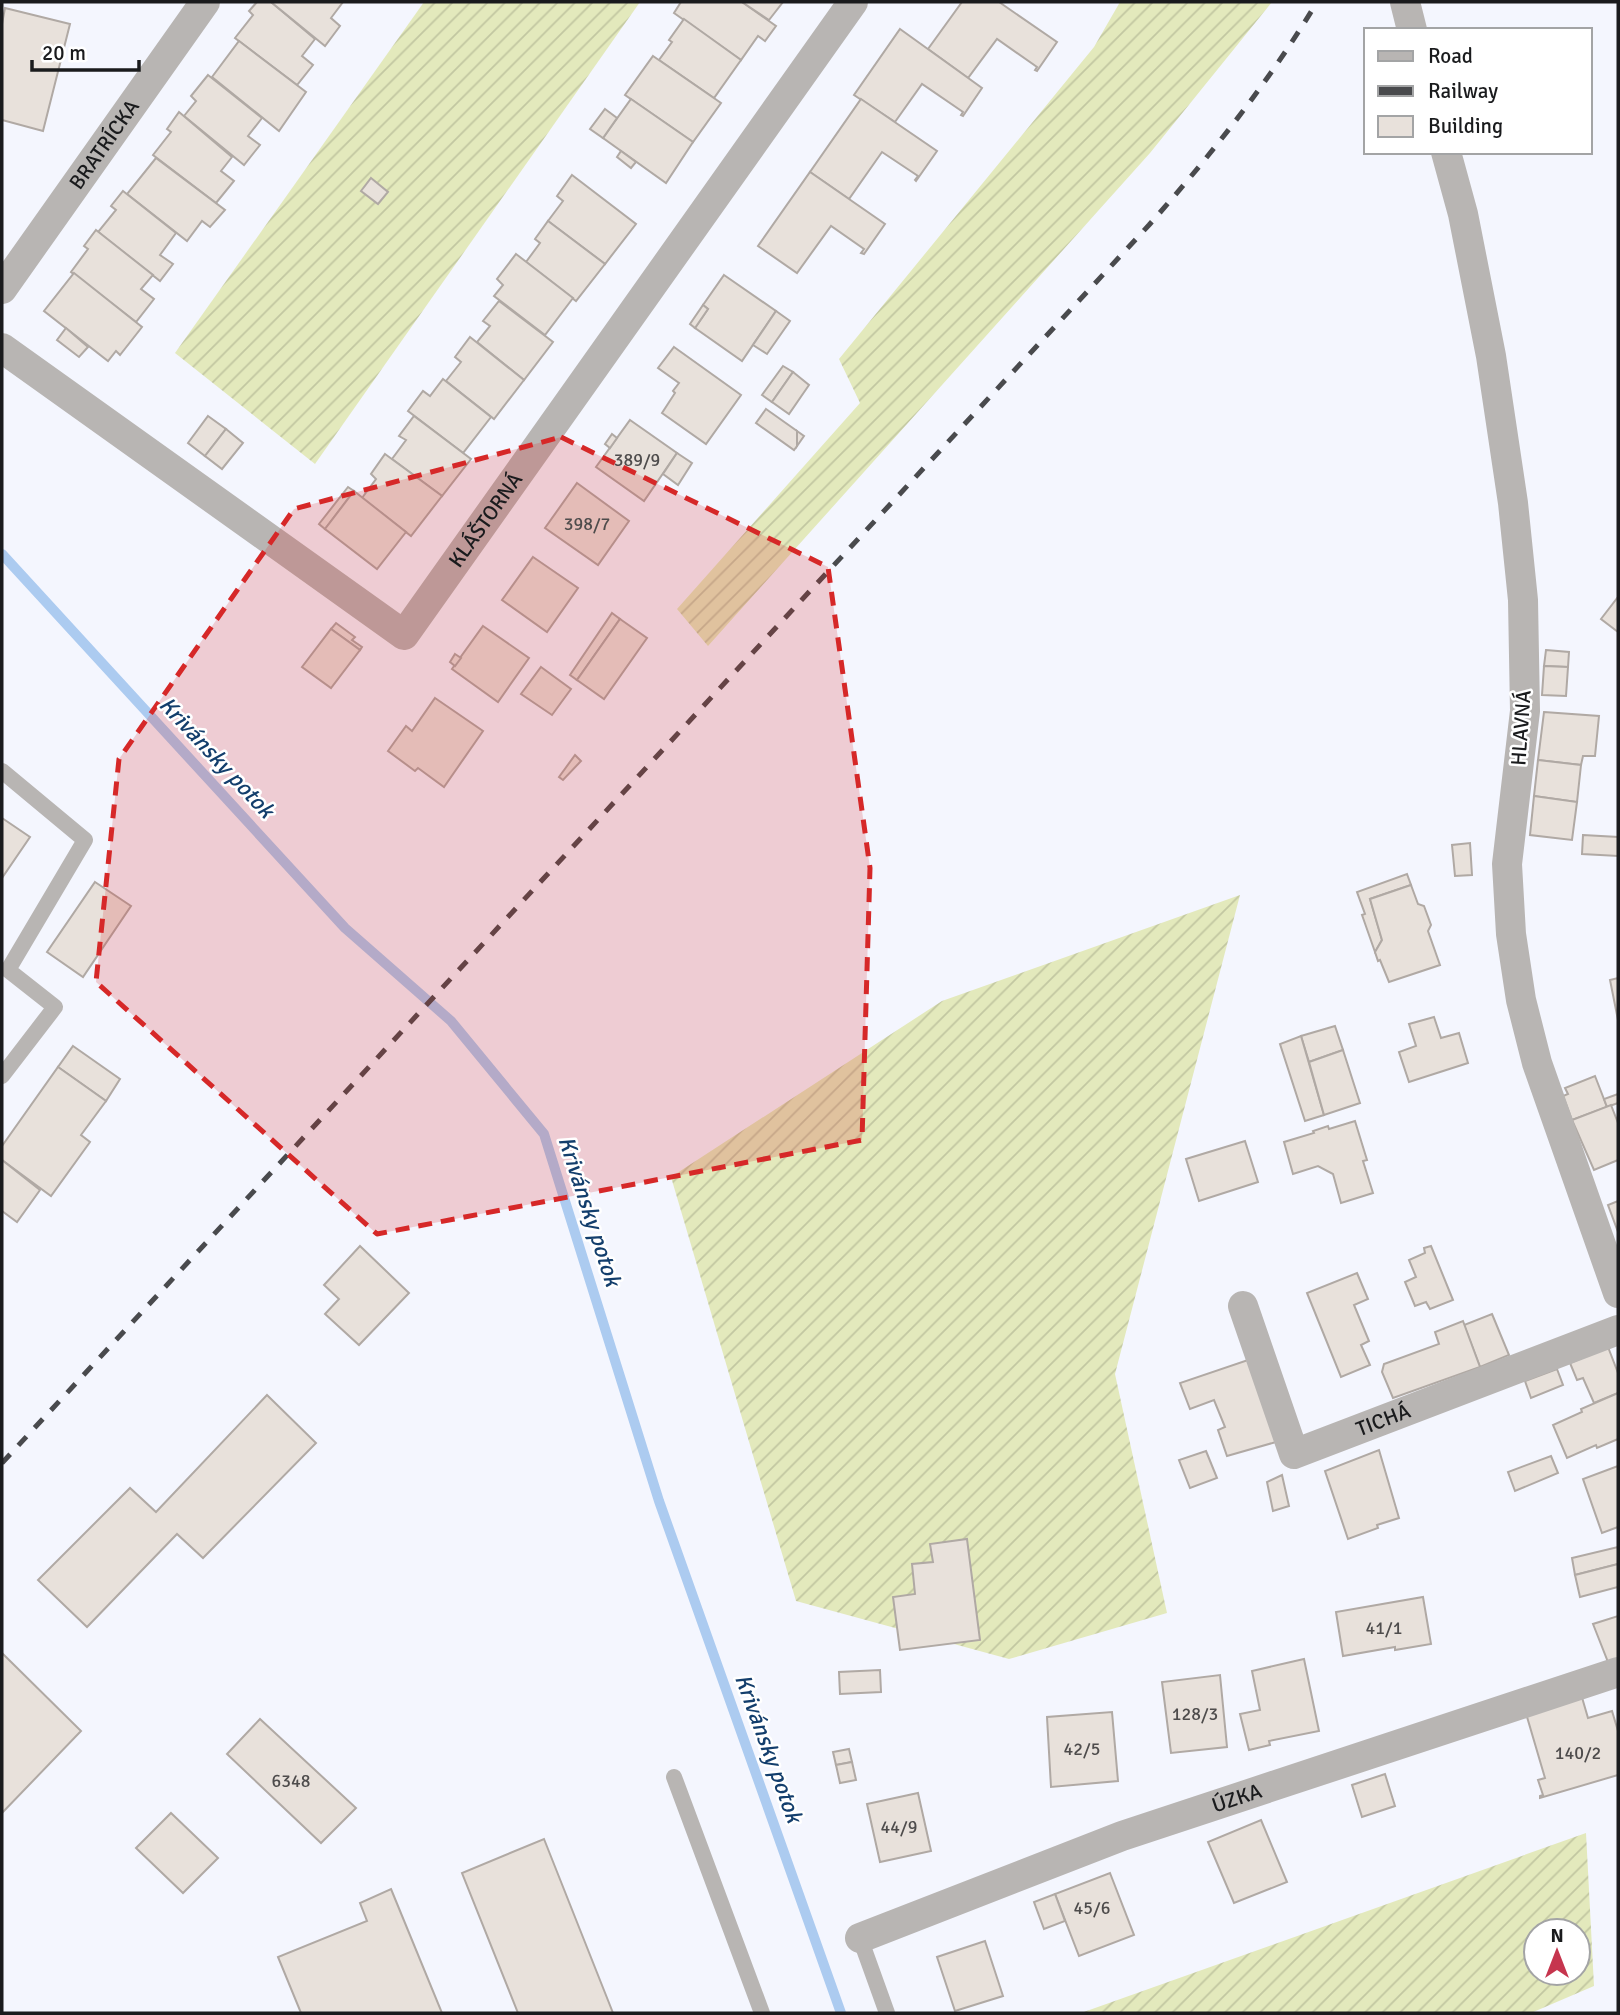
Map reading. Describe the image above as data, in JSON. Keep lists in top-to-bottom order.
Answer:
{
  "streets": {
    "street": [
      "BRATRÍCKA",
      "KLÁŠTORNÁ",
      "HLAVNÁ",
      "TICHÁ",
      "ÚZKA"
    ]
  },
  "water": ["Krivánsky potok"],
  "house_numbers": [
    "389/9",
    "398/7",
    "41/1",
    "128/3",
    "42/5",
    "140/2",
    "6348",
    "44/9",
    "45/6"
  ],
  "legend": ["Road", "Railway", "Building"],
  "scale_bar": "20 m",
  "north": "top"
}
